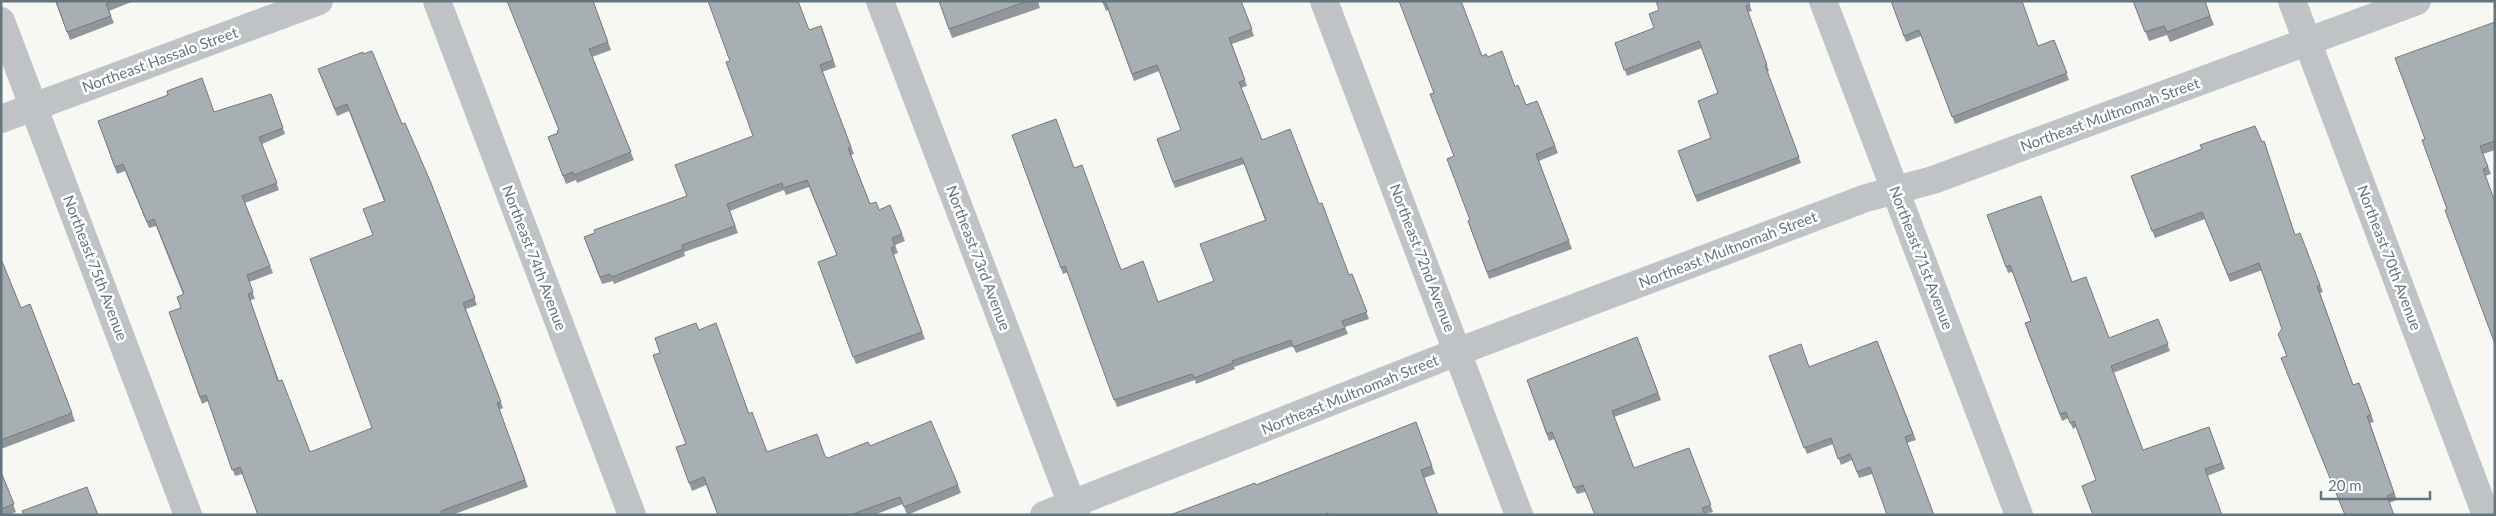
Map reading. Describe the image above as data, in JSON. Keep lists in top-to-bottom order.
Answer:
{
  "streets": {
    "street": [
      "Northeast Hassalo Street",
      "Northeast Multnomah Street",
      "Northeast 74th Avenue",
      "Northeast 73rd Avenue",
      "Northeast 72nd Avenue",
      "Northeast 71st Avenue",
      "Northeast 70th Avenue",
      "Northeast 75th Avenue"
    ]
  },
  "crossings": [
    ["Northeast Hassalo Street", "Northeast 75th Avenue"],
    ["Northeast Multnomah Street", "Northeast 73rd Avenue"],
    ["Northeast Multnomah Street", "Northeast 72nd Avenue"],
    ["Northeast Multnomah Street", "Northeast 71st Avenue"],
    ["Northeast Multnomah Street", "Northeast 70th Avenue"]
  ],
  "scale_bar": "20 m"
}
